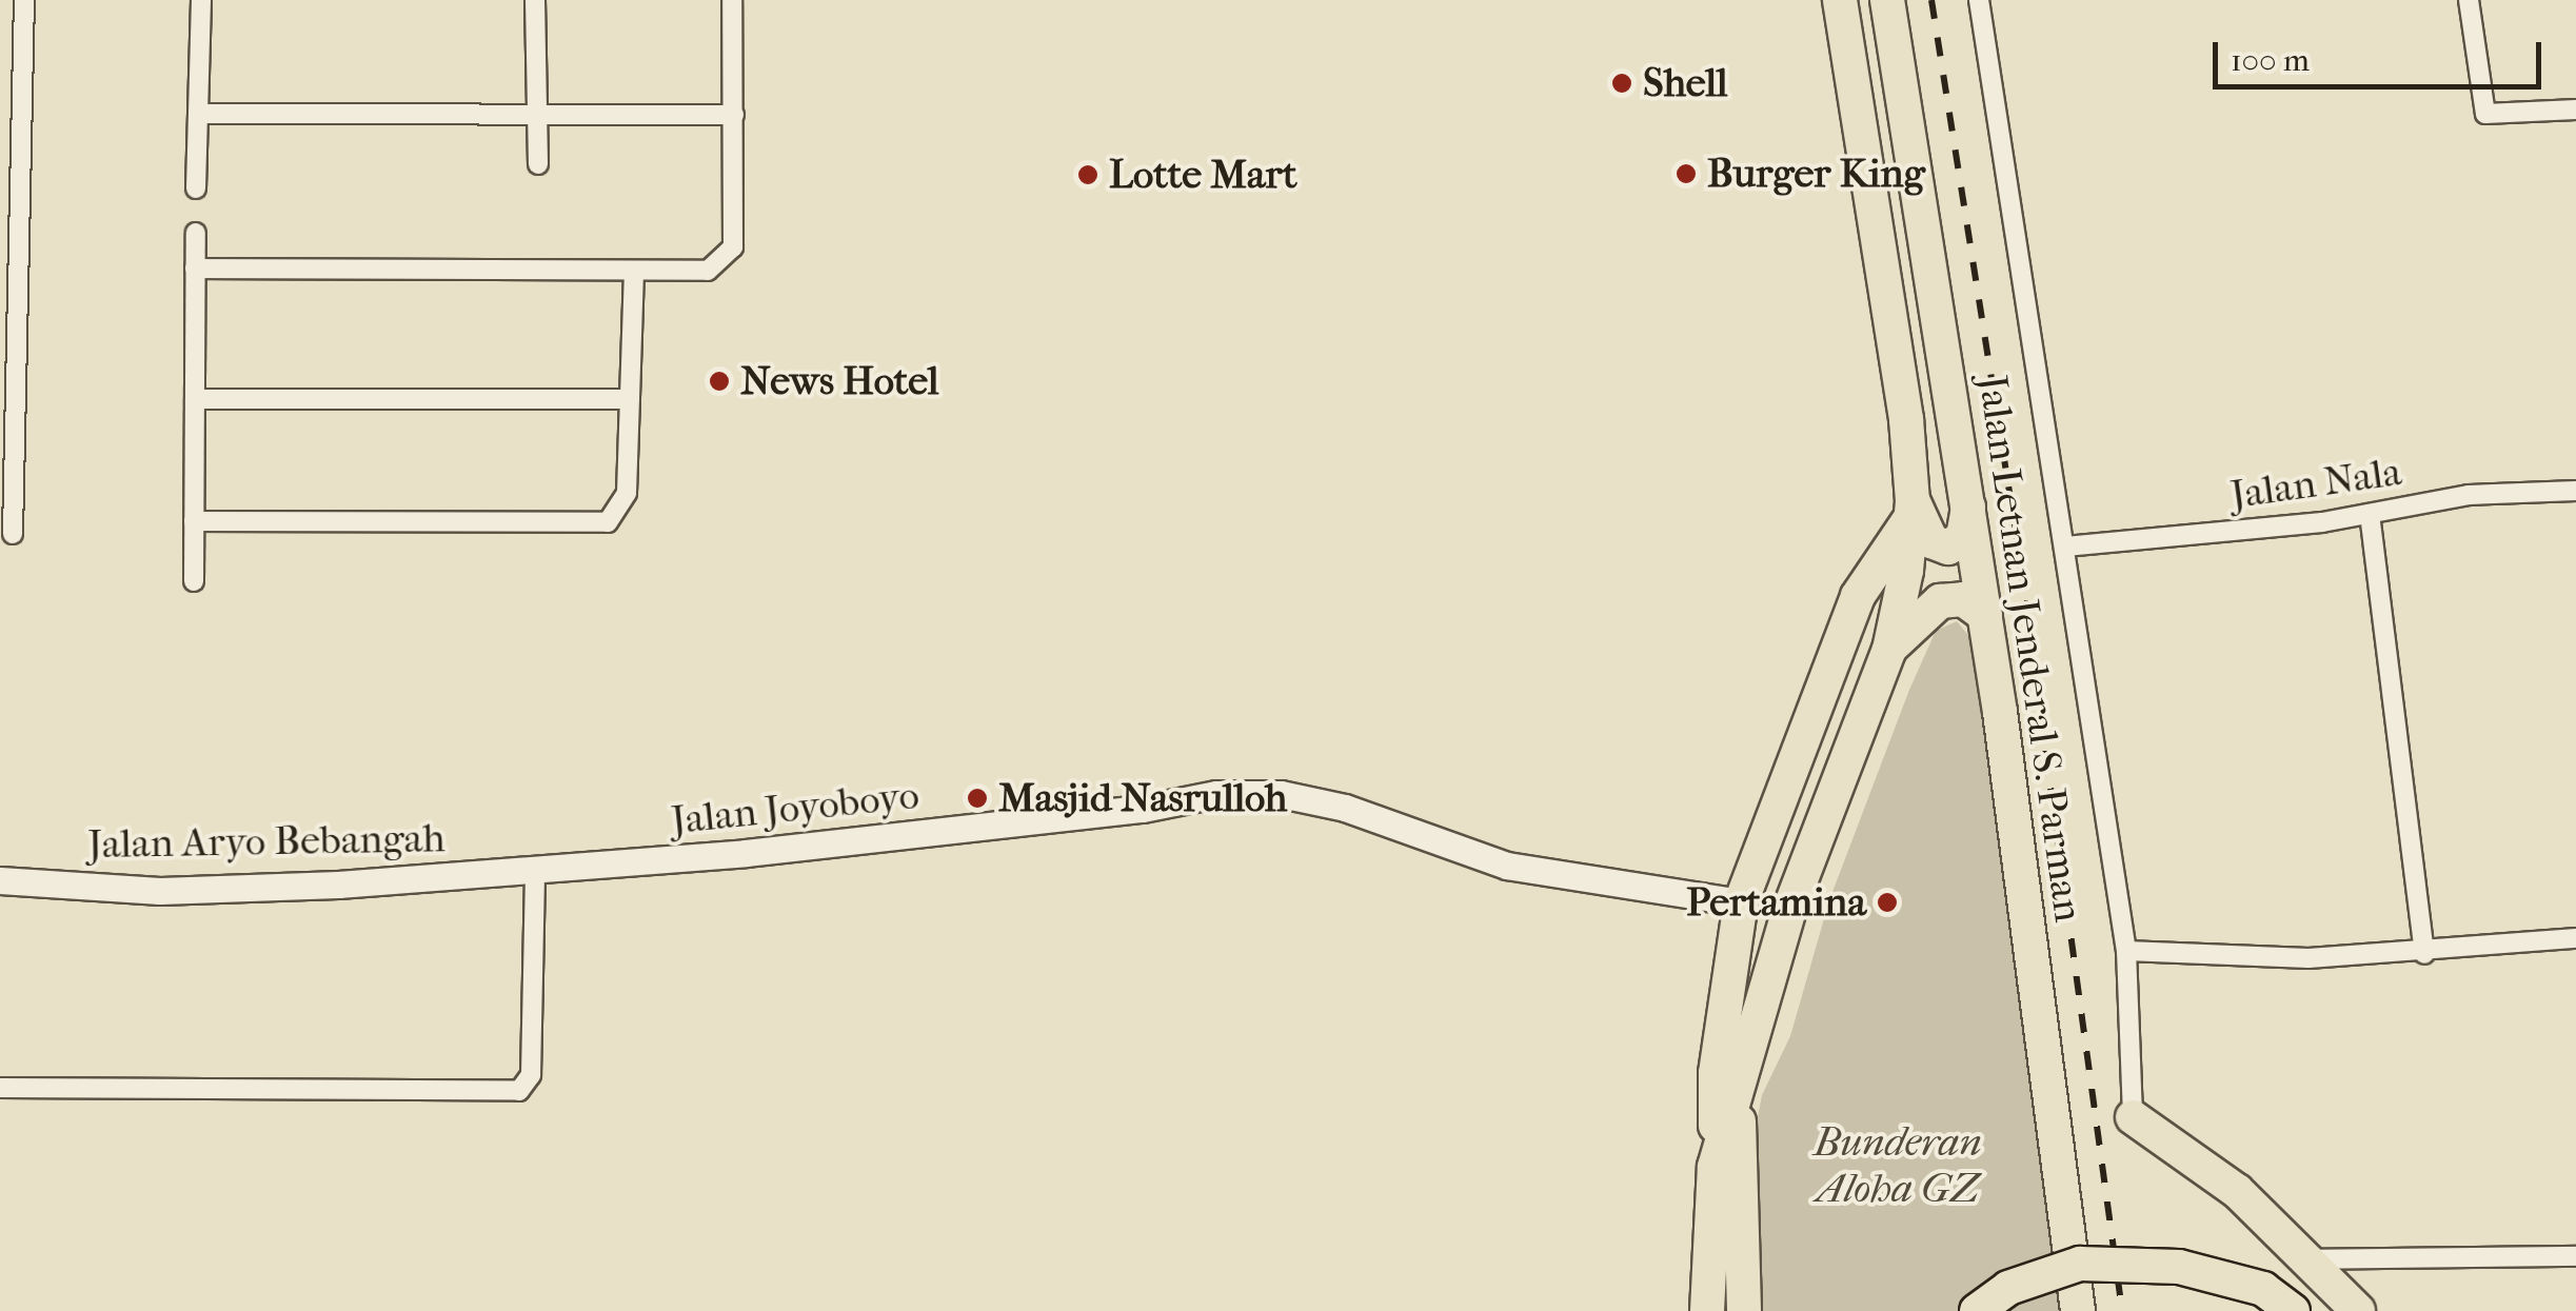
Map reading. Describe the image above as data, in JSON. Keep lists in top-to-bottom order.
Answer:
{
  "streets": {
    "highway": ["Jalan Letnan Jenderal S. Parman"],
    "street": ["Jalan Nala", "Jalan Joyoboyo", "Jalan Aryo Bebangah"]
  },
  "crossings": [
    ["Jalan Joyoboyo", "Jalan Aryo Bebangah"]
  ],
  "parks": ["Bunderan Aloha GZ"],
  "places": [
    "Shell",
    "Burger King",
    "Lotte Mart",
    "News Hotel",
    "Masjid Nasrulloh",
    "Pertamina"
  ],
  "scale_bar": "100 m"
}
